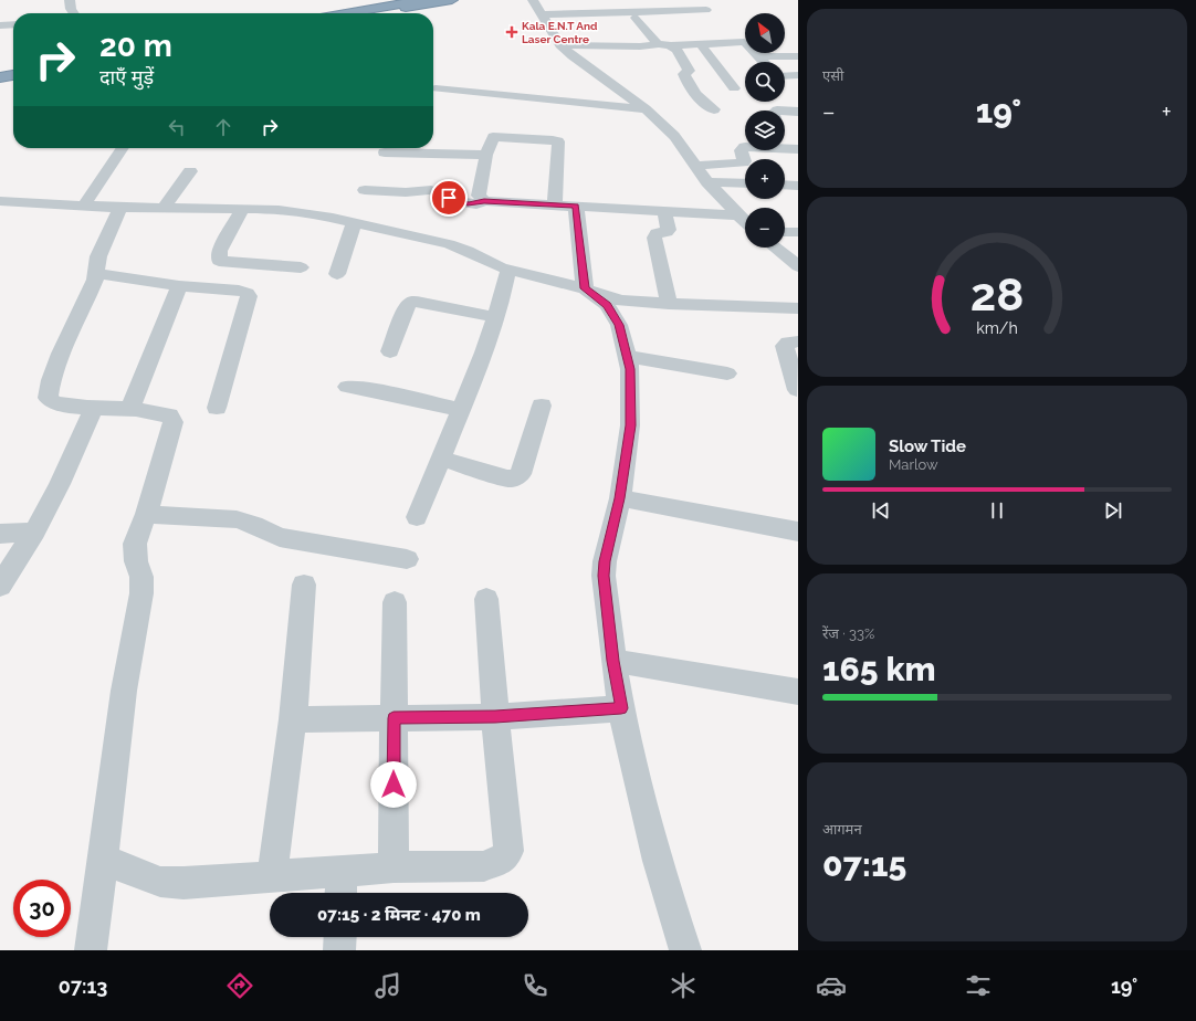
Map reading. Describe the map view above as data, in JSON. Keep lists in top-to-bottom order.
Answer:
{
  "places": {
    "health": ["Kala E.N.T And Laser Centre"]
  },
  "north": "top left",
  "page": {
    "tile": [
      "एसी",
      ["रेंज · 33%", "165 km"],
      ["आगमन", "07:15"]
    ],
    "map_buttons": ["+", "−"],
    "turn": ["20 m", "दाएँ मुड़ें"],
    "heat": ["−", "19°", "+"],
    "song": ["Slow Tide", "Marlow"],
    "limit": "30",
    "trip": "07:15 · 2 मिनट · 470 m",
    "tabs": ["07:13", "19°"],
    "gauge": ["28", "km/h"]
  }
}
